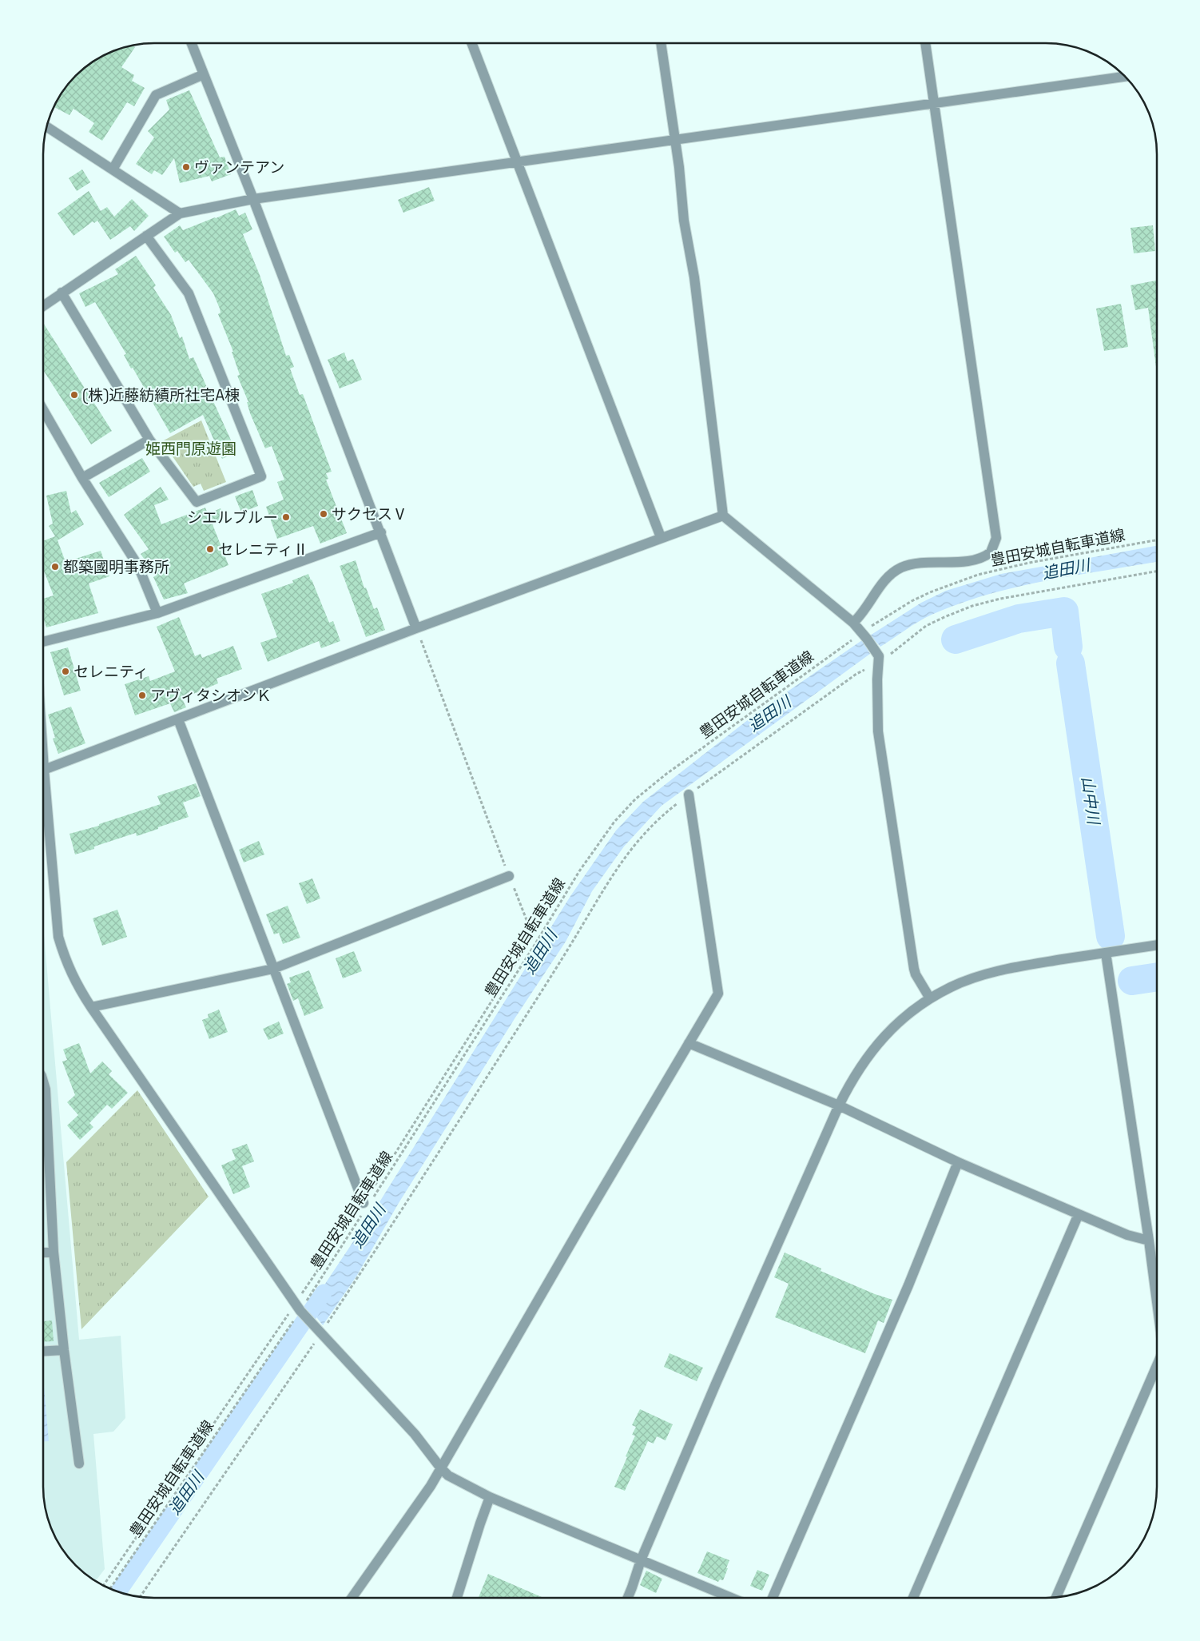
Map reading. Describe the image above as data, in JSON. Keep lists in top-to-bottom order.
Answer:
{
  "streets": {
    "path": ["豊田安城自転車道線"]
  },
  "water": ["追田川", "山中川"],
  "parks": ["姫西門原遊園"],
  "places": [
    "ヴァンテアン",
    "(株)近藤紡績所社宅A棟",
    "サクセスⅤ",
    "シエルブルー",
    "セレニティⅡ",
    "都築國明事務所",
    "セレニティ",
    "アヴィタシオンＫ"
  ]
}
